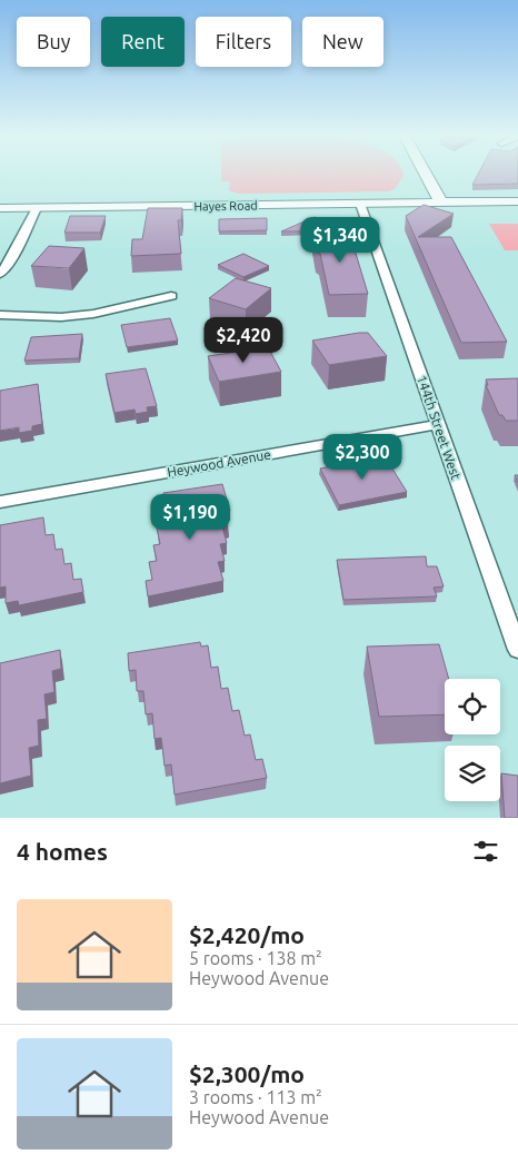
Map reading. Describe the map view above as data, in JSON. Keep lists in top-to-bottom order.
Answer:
{
  "streets": {
    "street": ["Hayes Road", "144th Street West", "Heywood Avenue"]
  },
  "crossings": [
    ["Hayes Road", "144th Street West"],
    ["144th Street West", "Heywood Avenue"]
  ],
  "page": {
    "chip": [
      "Buy",
      "Rent",
      "Filters",
      "New"
    ],
    "price": [
      "$1,340",
      "$2,420",
      "$2,300",
      "$1,190"
    ],
    "heading": "4 homes",
    "list": [
      {
        "name": "$2,420/mo",
        "note": "5 rooms · 138 m² · Heywood Avenue"
      },
      {
        "name": "$2,300/mo",
        "note": "3 rooms · 113 m² · Heywood Avenue"
      }
    ]
  }
}
